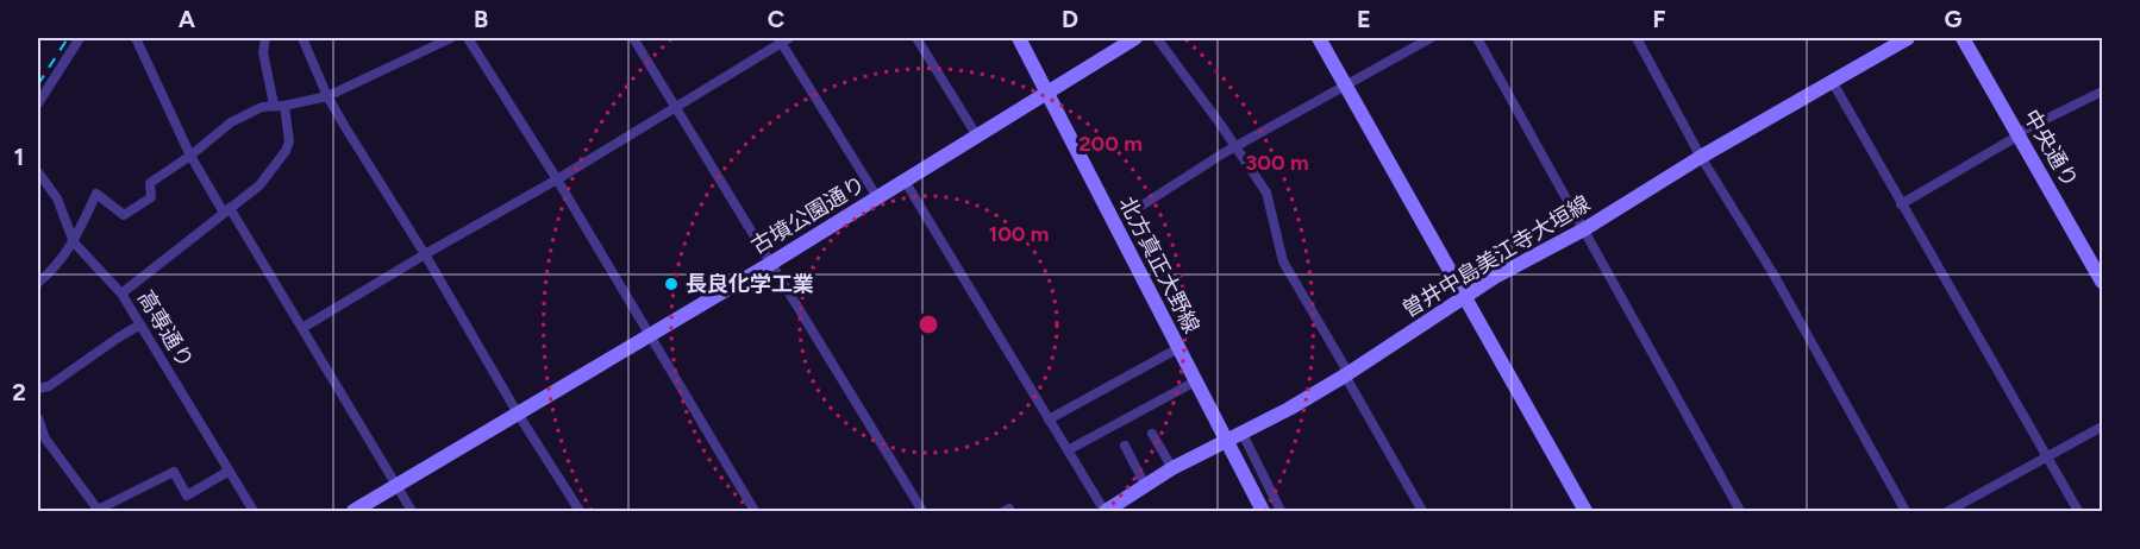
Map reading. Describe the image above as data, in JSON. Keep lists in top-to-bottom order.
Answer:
{
  "streets": {
    "street": [
      "中央通り",
      "古墳公園通り",
      "曽井中島美江寺大垣線",
      "北方真正大野線",
      "高専通り"
    ]
  },
  "crossings": [
    ["古墳公園通り", "北方真正大野線"],
    ["曽井中島美江寺大垣線", "北方真正大野線"]
  ],
  "places": ["長良化学工業"],
  "grid": {
    "columns": [
      "A",
      "B",
      "C",
      "D",
      "E",
      "F",
      "G"
    ],
    "rows": ["1", "2"]
  },
  "rings": ["200 m", "300 m", "100 m"]
}
